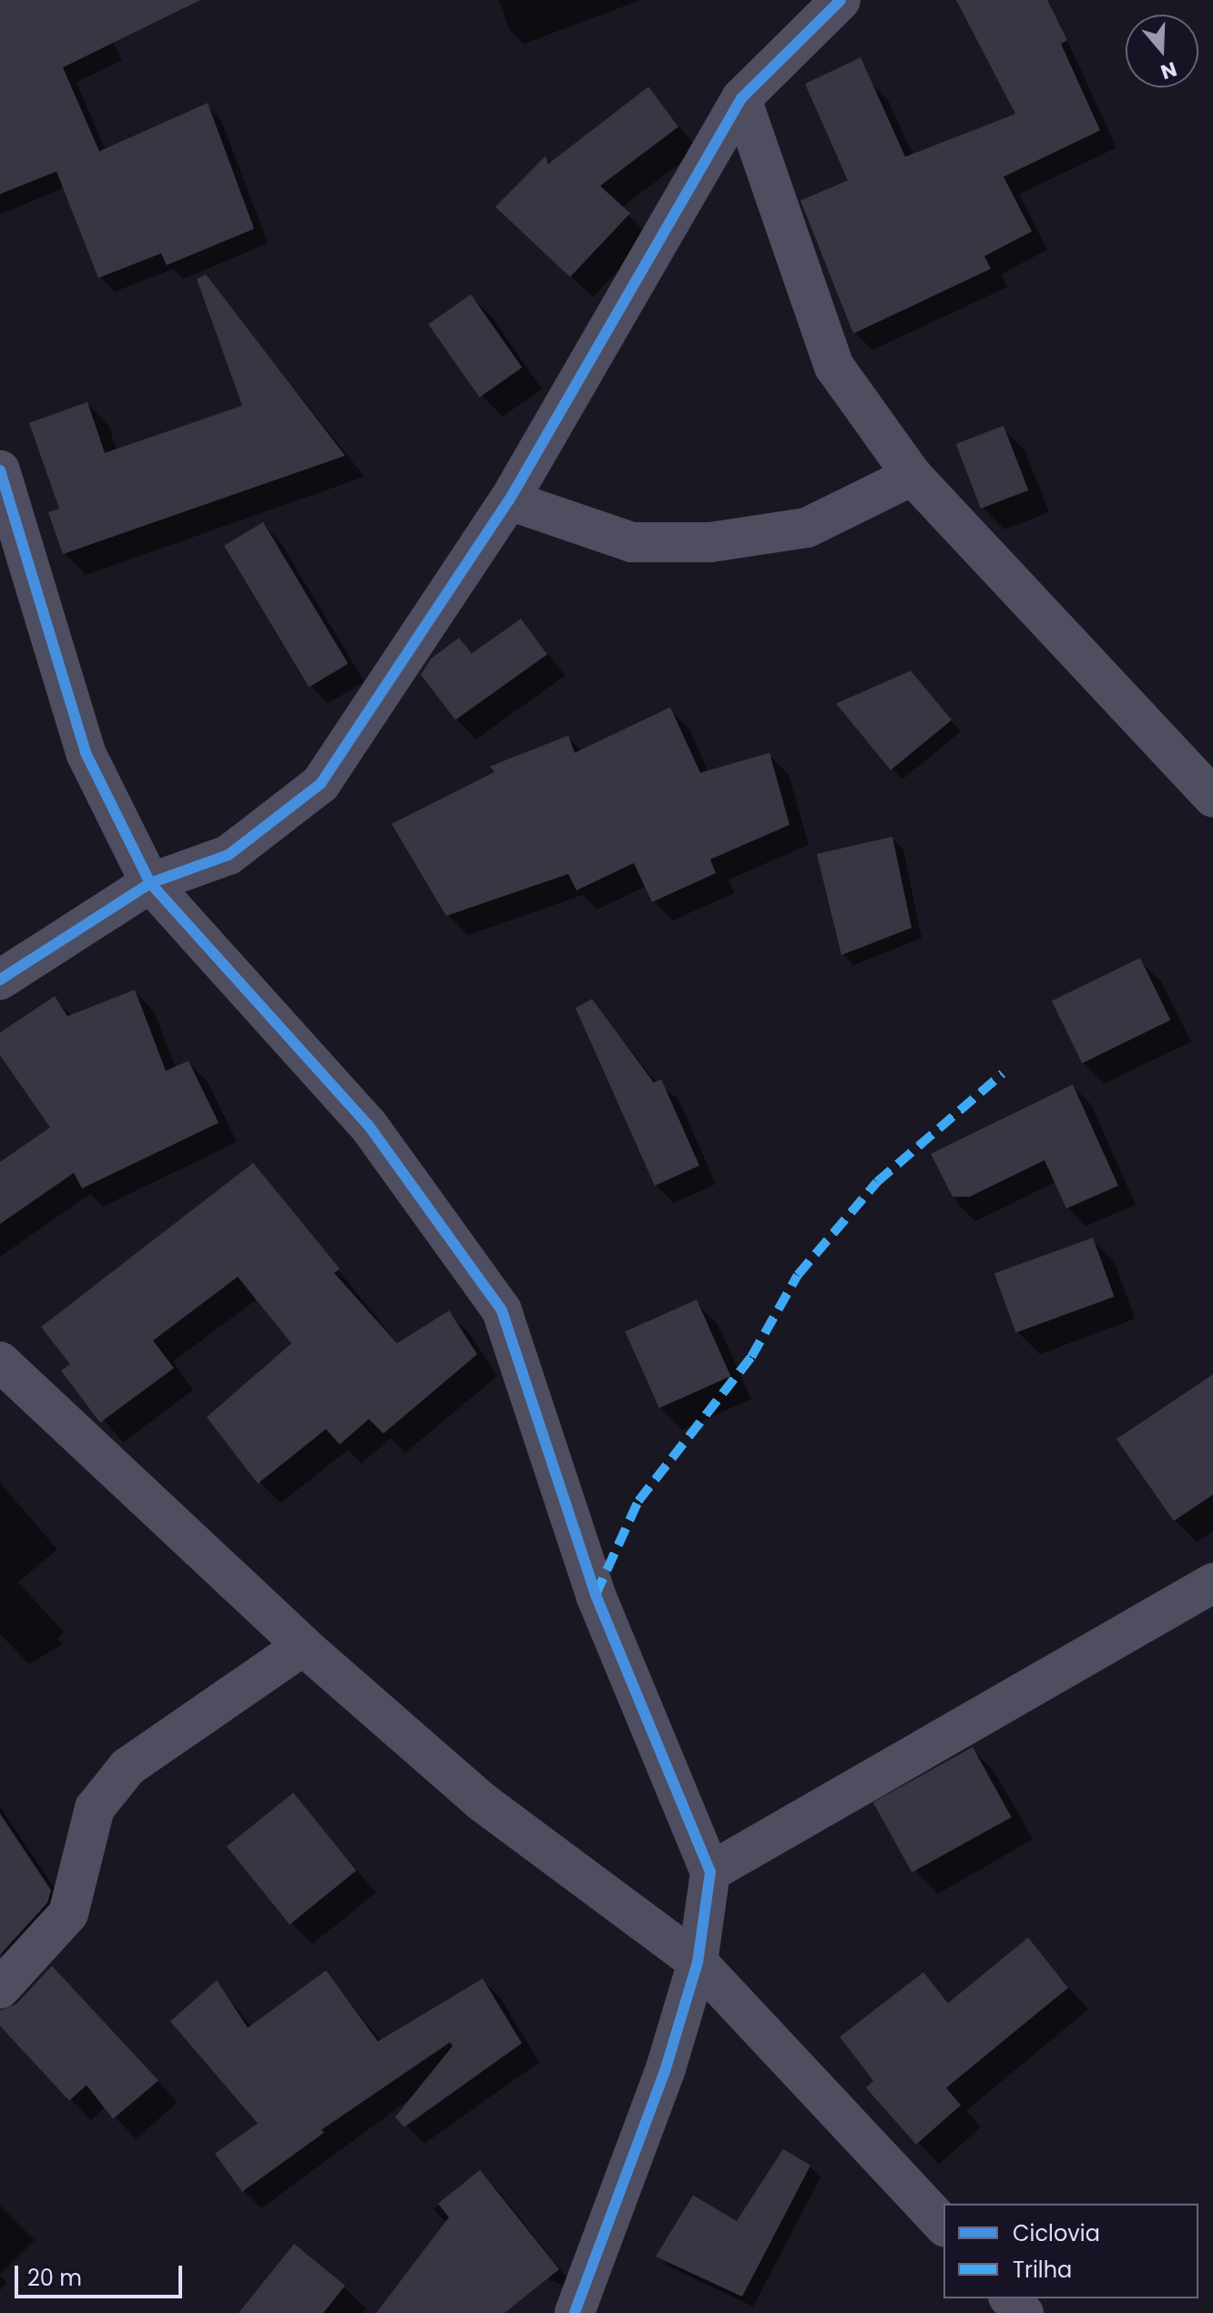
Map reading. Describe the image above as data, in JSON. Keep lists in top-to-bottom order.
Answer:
{
  "legend": ["Ciclovia", "Trilha"],
  "scale_bar": "20 m",
  "north": "bottom"
}
